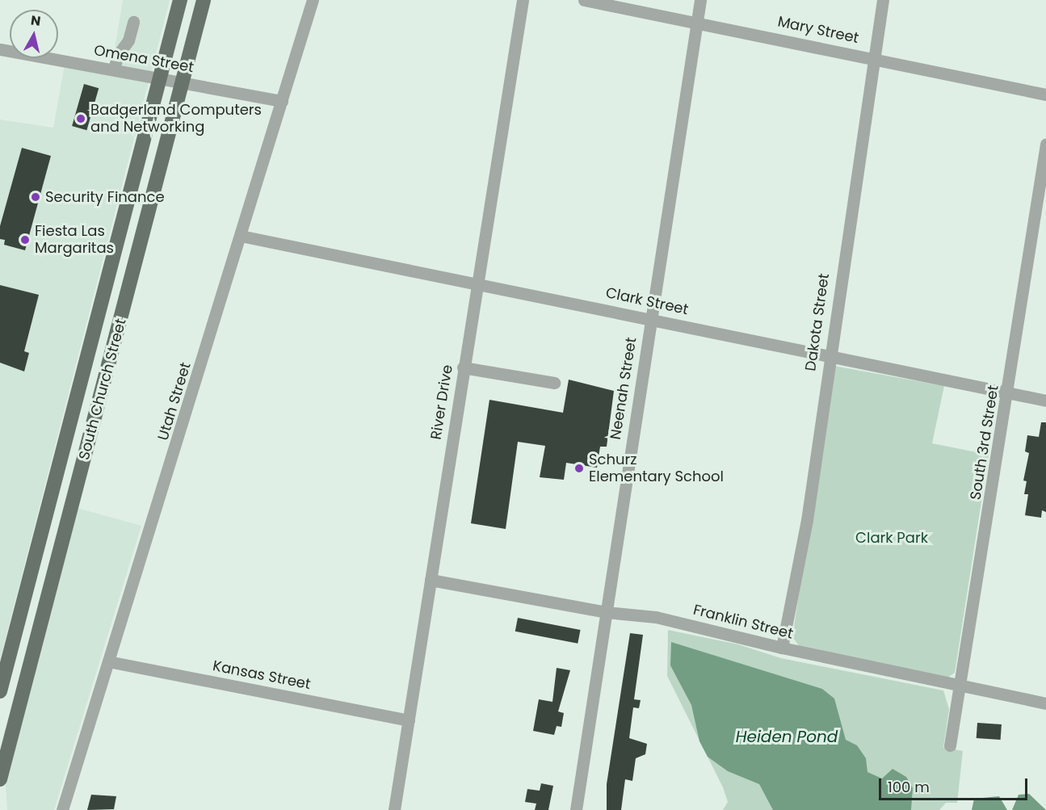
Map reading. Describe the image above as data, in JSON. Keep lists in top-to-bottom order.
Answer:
{
  "streets": {
    "main road": ["South Church Street"],
    "street": [
      "Mary Street",
      "Omena Street",
      "Clark Street",
      "Dakota Street",
      "Neenah Street",
      "Utah Street",
      "River Drive",
      "South 3rd Street",
      "Franklin Street",
      "Kansas Street"
    ]
  },
  "crossings": [
    ["Mary Street", "Dakota Street"],
    ["Mary Street", "Neenah Street"],
    ["Omena Street", "South Church Street"],
    ["Omena Street", "Utah Street"],
    ["Clark Street", "Dakota Street"],
    ["Clark Street", "Neenah Street"],
    ["Clark Street", "Utah Street"],
    ["Clark Street", "River Drive"],
    ["Clark Street", "South 3rd Street"],
    ["Dakota Street", "Franklin Street"],
    ["Neenah Street", "Franklin Street"],
    ["Utah Street", "Kansas Street"],
    ["River Drive", "Franklin Street"],
    ["River Drive", "Kansas Street"],
    ["South 3rd Street", "Franklin Street"]
  ],
  "water": ["Heiden Pond"],
  "parks": ["Clark Park"],
  "places": [
    "Badgerland Computers and Networking",
    "Security Finance",
    "Fiesta Las Margaritas",
    "Schurz Elementary School"
  ],
  "scale_bar": "100 m",
  "north": "top"
}
